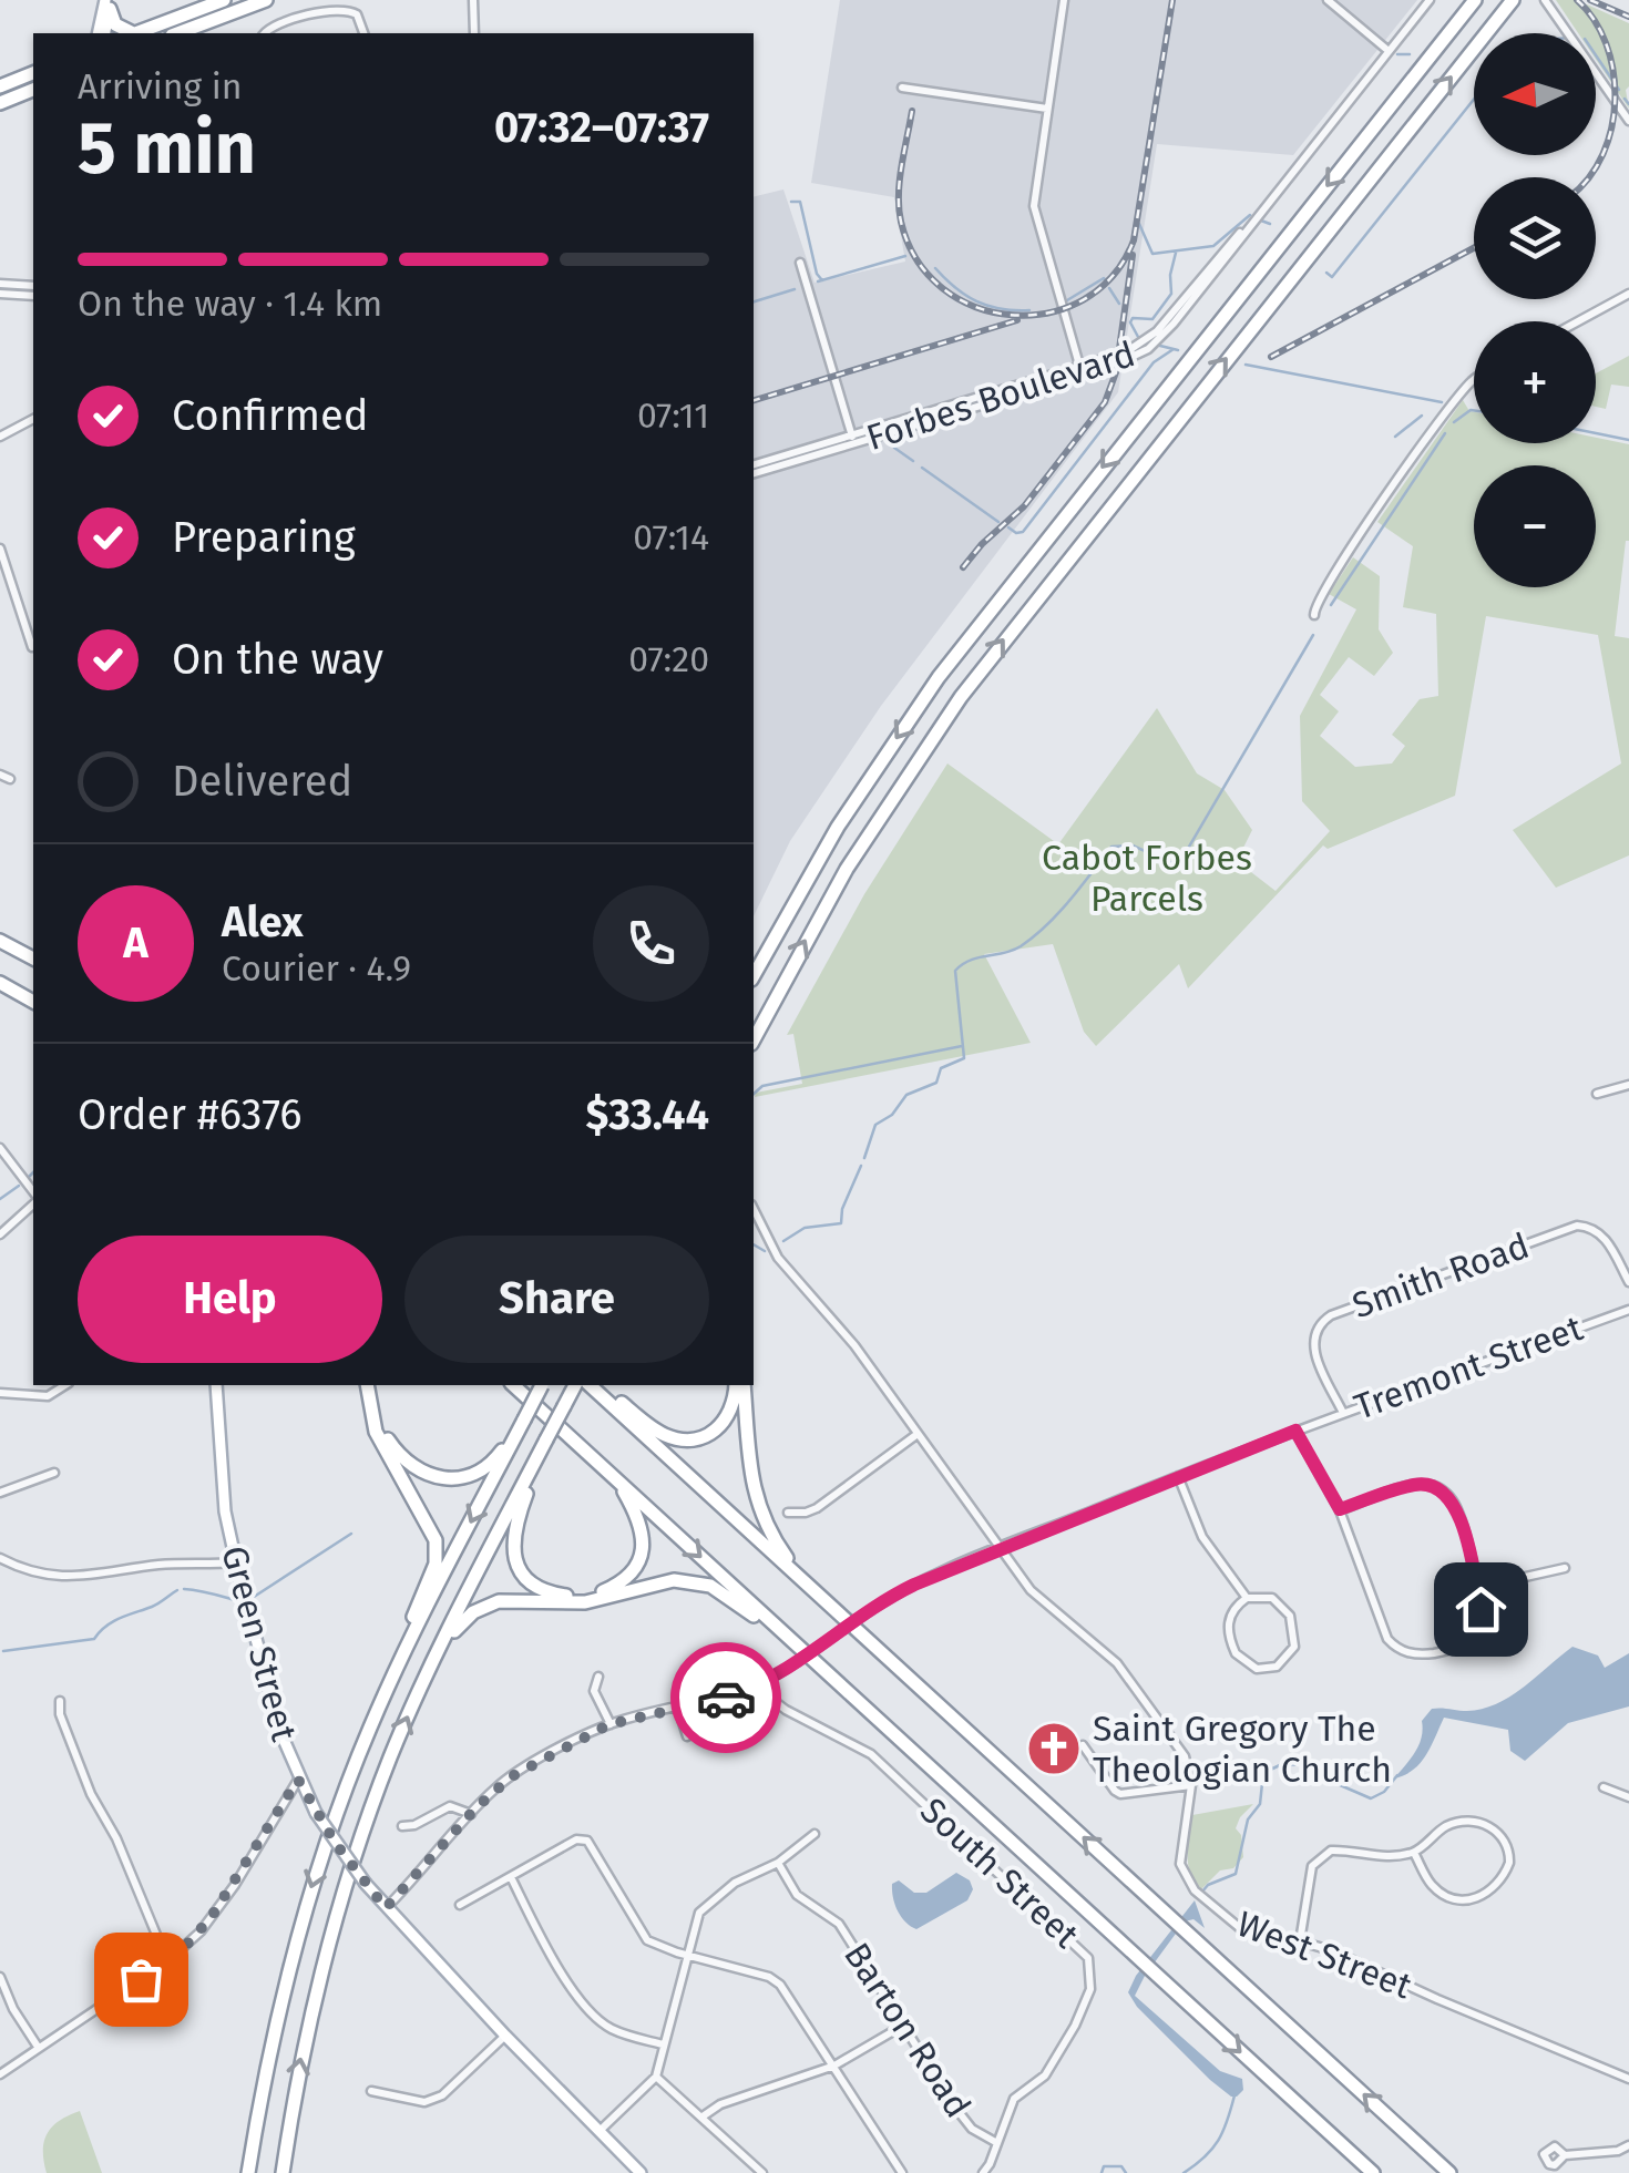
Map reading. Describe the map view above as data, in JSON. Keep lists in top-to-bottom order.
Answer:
{
  "streets": {
    "main road": ["Green Street"],
    "street": [
      "Forbes Boulevard",
      "Smith Road",
      "Tremont Street",
      "South Street",
      "West Street",
      "Barton Road"
    ]
  },
  "crossings": [
    ["Smith Road", "Tremont Street"],
    ["Tremont Street", "Green Street"],
    ["Tremont Street", "South Street"],
    ["South Street", "Barton Road"]
  ],
  "parks": ["Cabot Forbes Parcels"],
  "places": {
    "church": ["Saint Gregory The Theologian Church"]
  },
  "north": "left",
  "page": {
    "map_buttons": ["+", "−"],
    "heading": ["5 min", "Arriving in", "07:32–07:37"],
    "panel": [
      "Alex",
      "Courier · 4.9",
      "Order #6376",
      "$33.44"
    ],
    "bar": "On the way · 1.4 km",
    "list": [
      ["Confirmed", "07:11"],
      ["Preparing", "07:14"],
      ["On the way", "07:20"],
      "Delivered"
    ],
    "round": "A",
    "buttons": ["Help", "Share"]
  }
}
